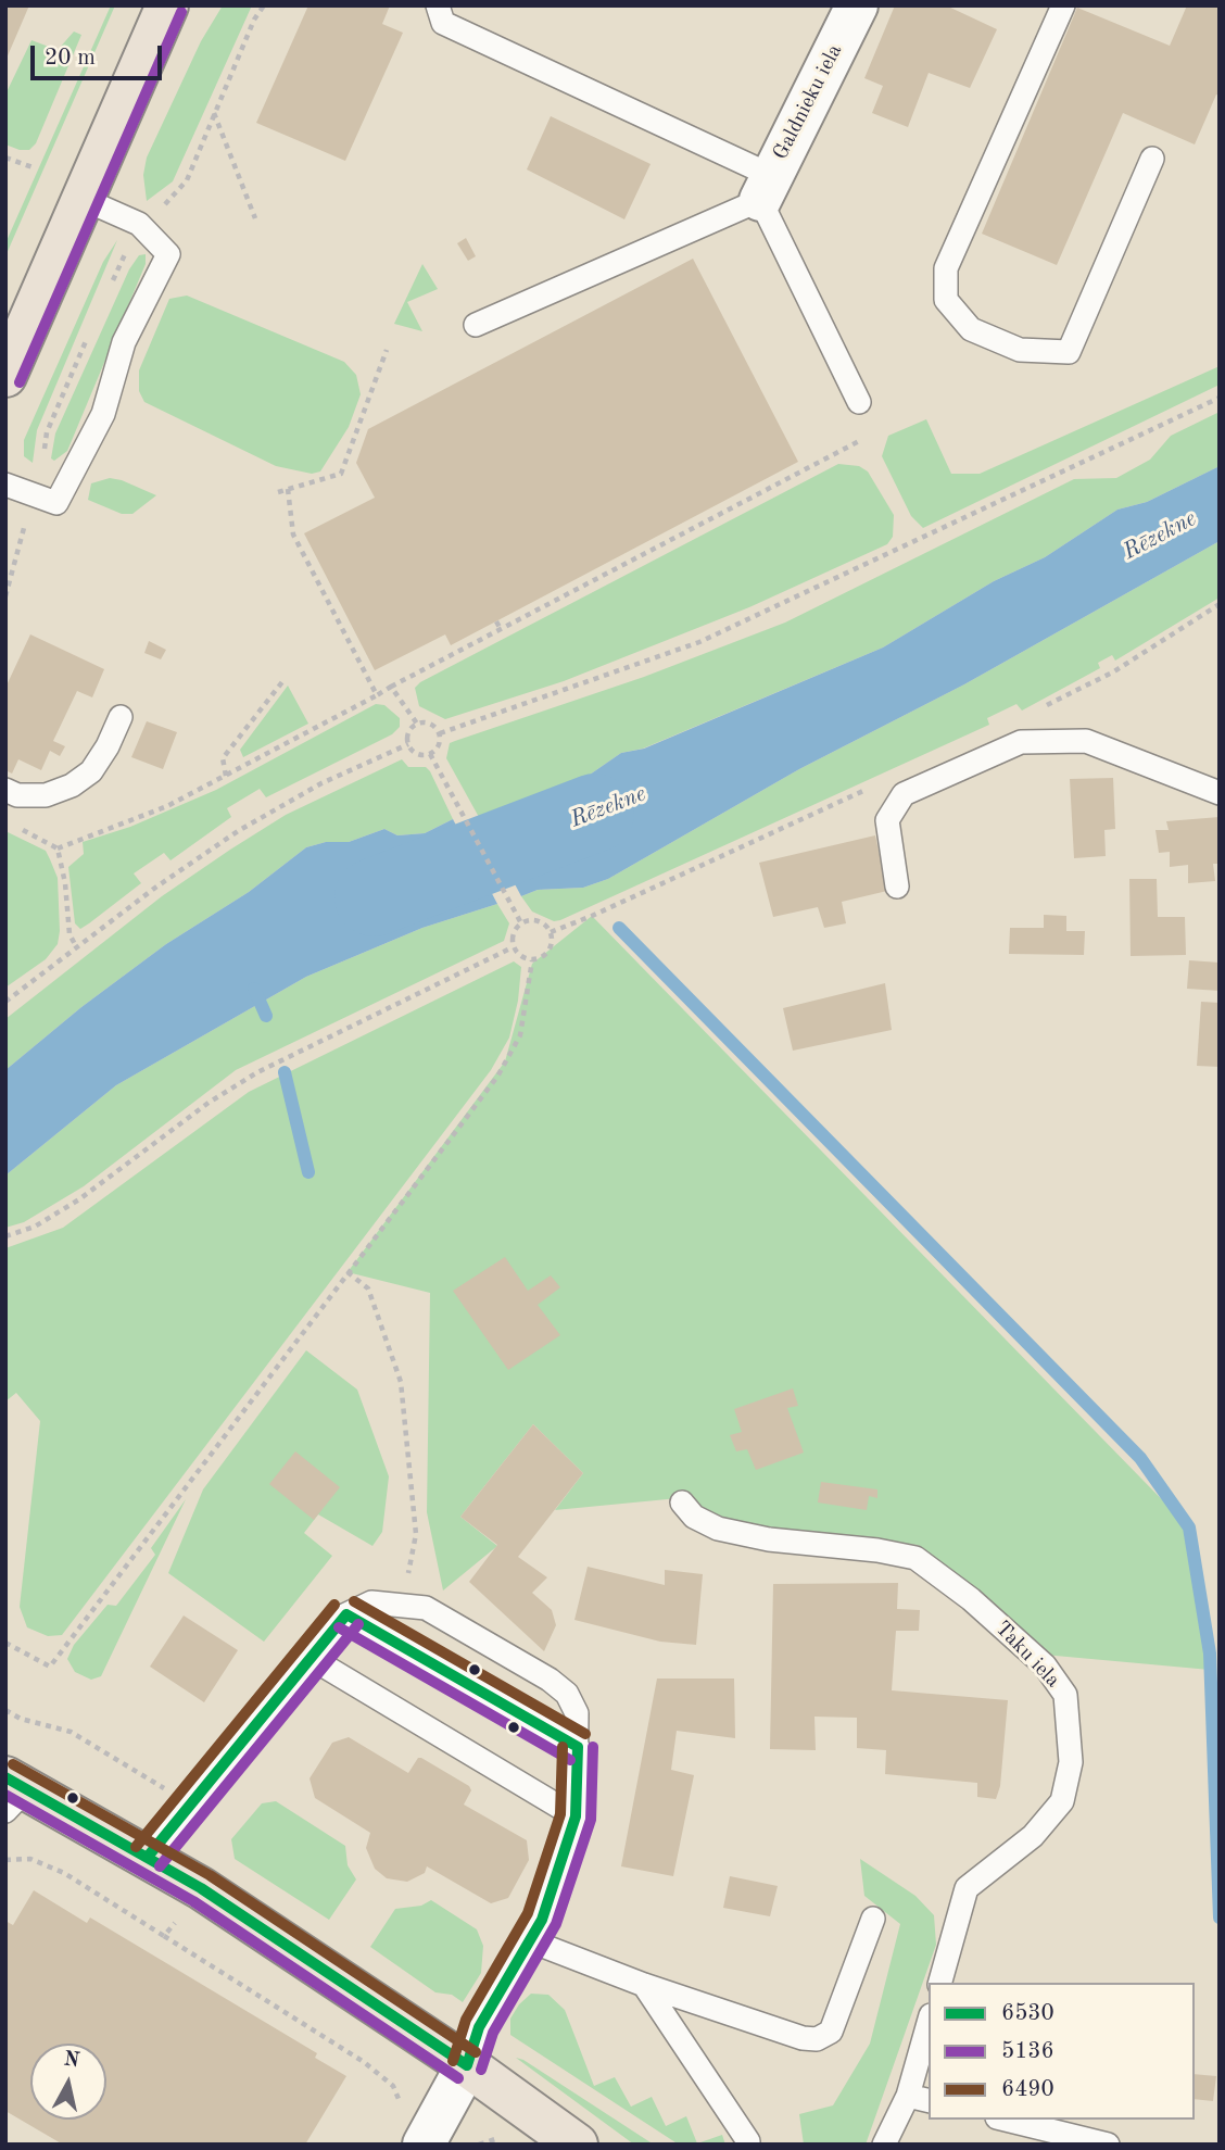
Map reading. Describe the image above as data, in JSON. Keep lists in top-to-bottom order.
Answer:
{
  "streets": {
    "street": ["Galdnieku iela"],
    "lane": ["Taku iela"]
  },
  "water": ["Rēzekne"],
  "lines": ["transit line 5136", "transit line 6490", "transit line 6530"],
  "legend": ["6530", "5136", "6490"],
  "scale_bar": "20 m",
  "north": "top"
}
